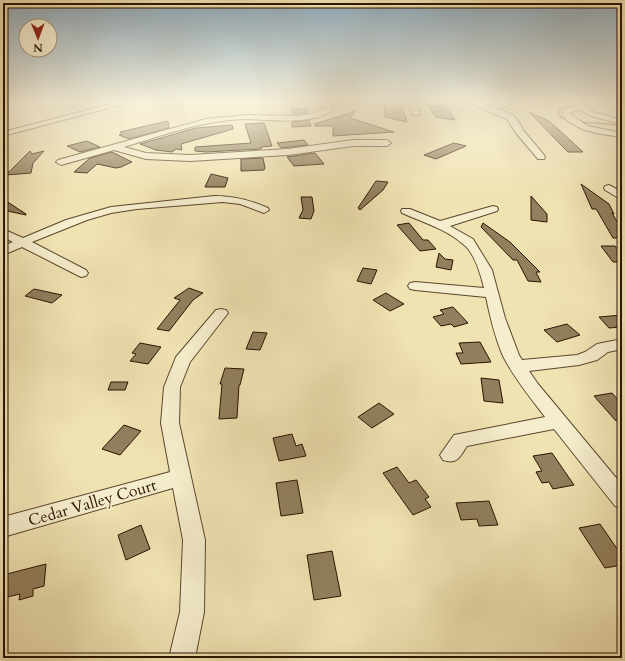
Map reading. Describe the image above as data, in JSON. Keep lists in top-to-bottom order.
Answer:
{
  "streets": {
    "street": ["Cedar Valley Court"]
  },
  "north": "bottom"
}
